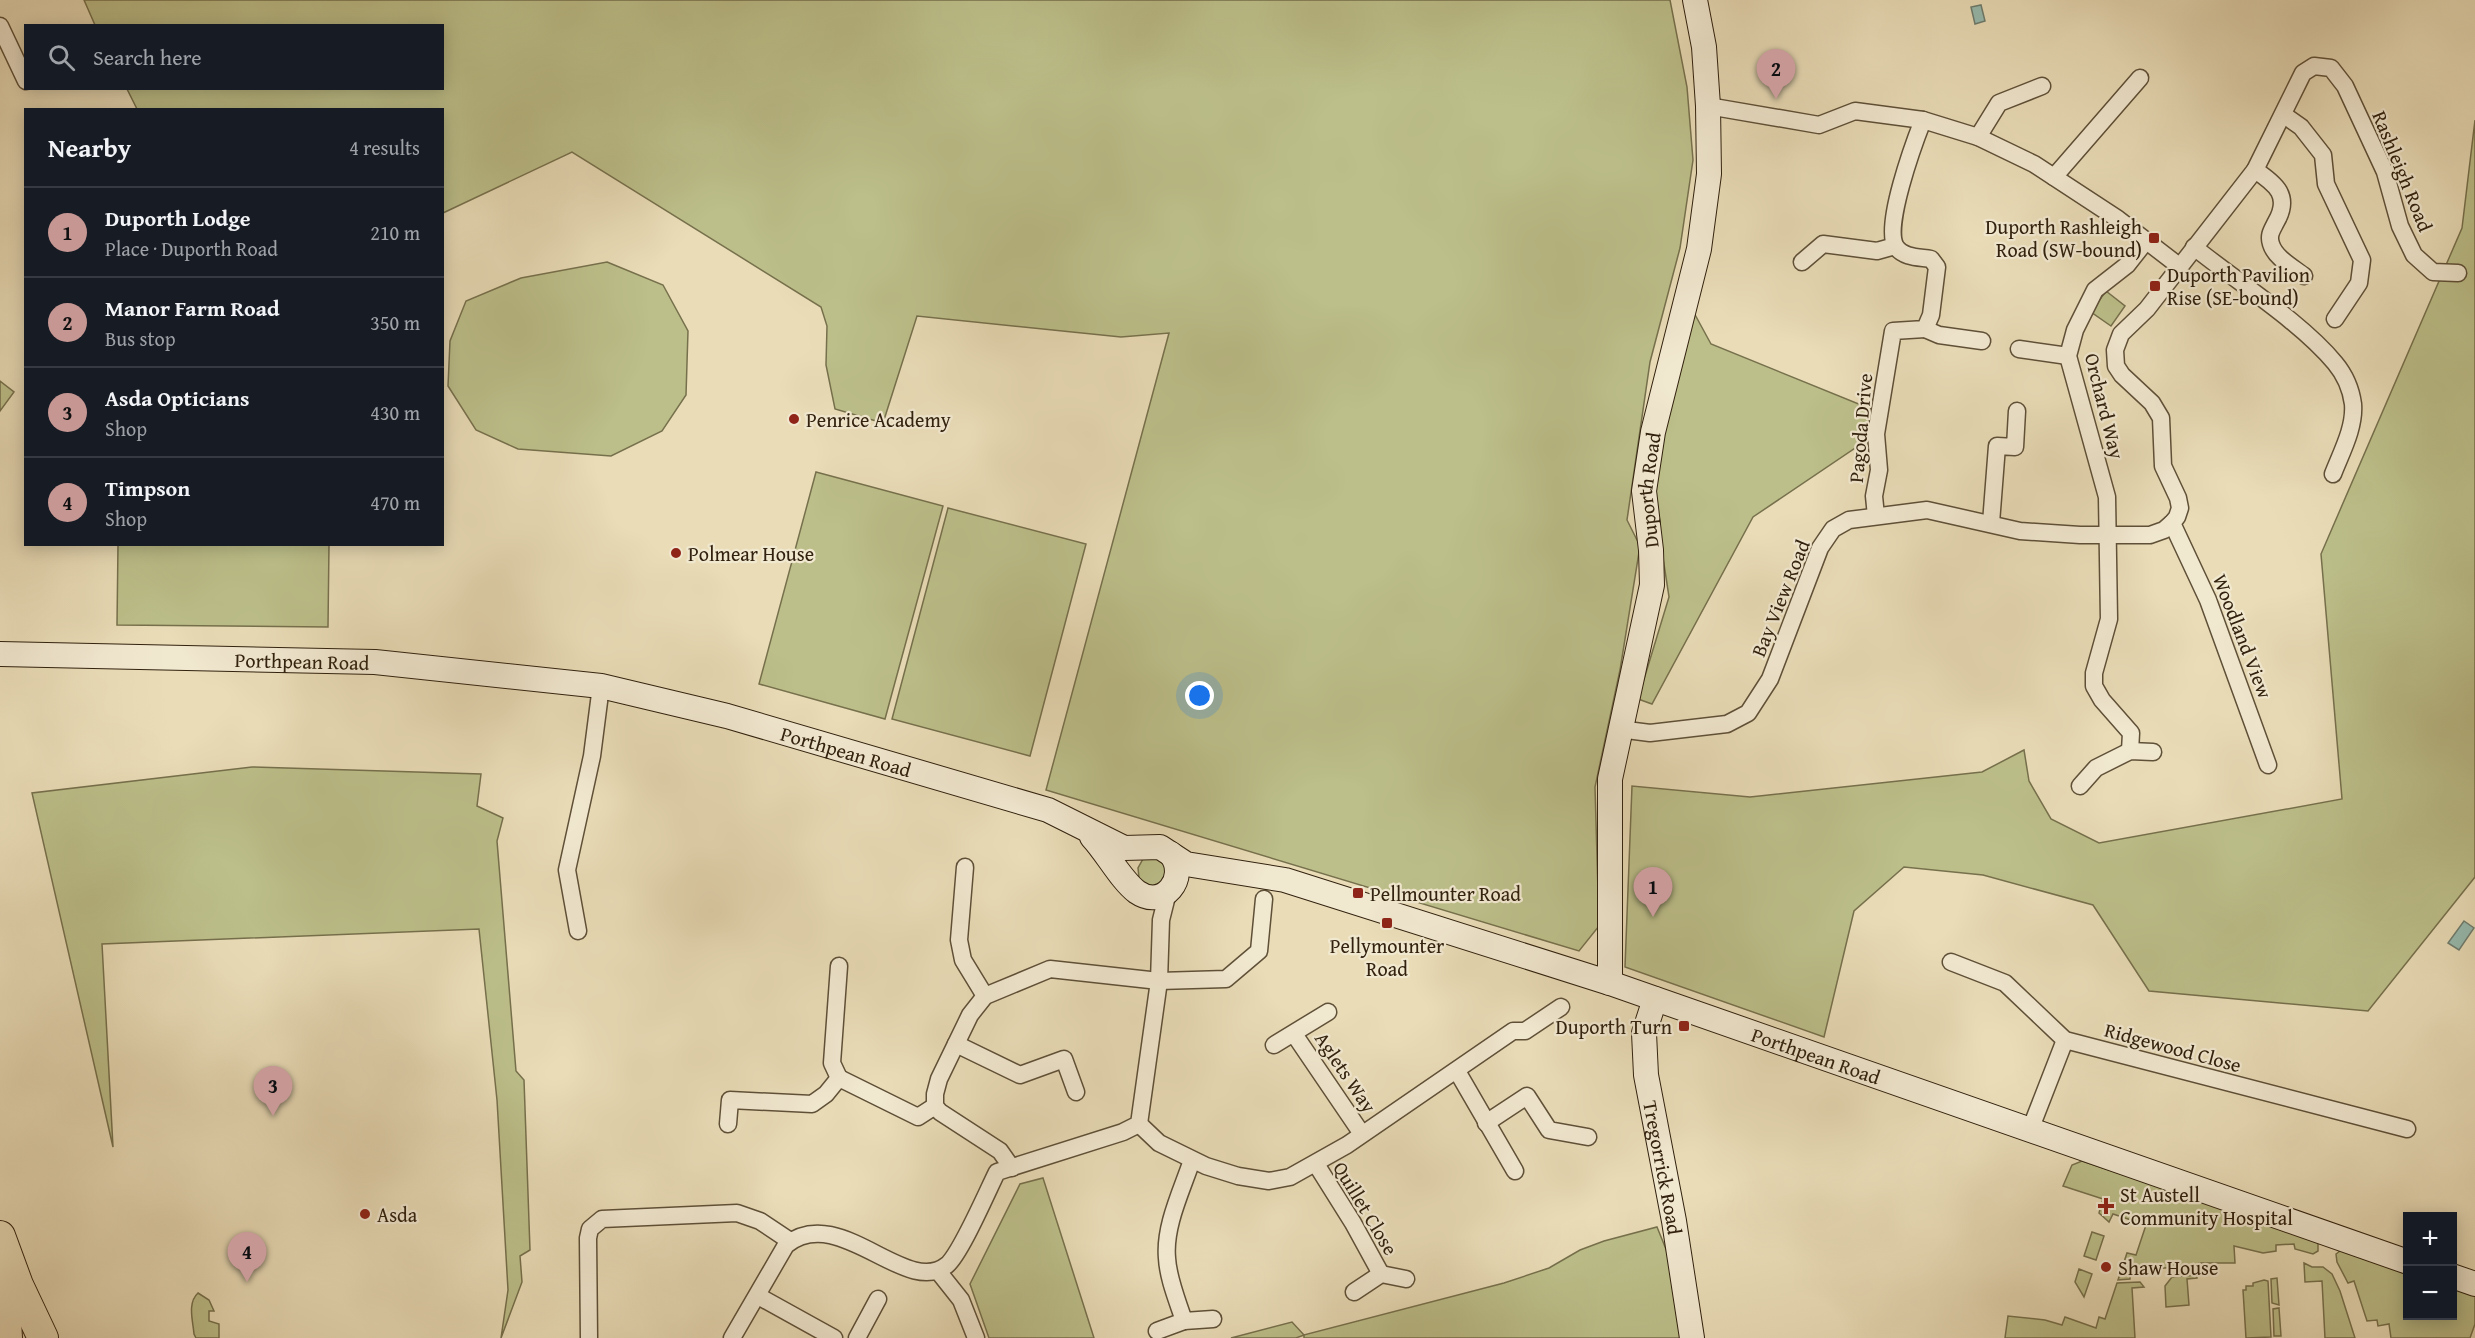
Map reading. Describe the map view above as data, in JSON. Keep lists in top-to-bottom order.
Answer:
{
  "streets": {
    "street": [
      "Rashleigh Road",
      "Orchard Way",
      "Pagoda Drive",
      "Duporth Road",
      "Bay View Road",
      "Woodland View",
      "Porthpean Road",
      "Ridgewood Close",
      "Aglets Way",
      "Tregorrick Road",
      "Quillet Close"
    ]
  },
  "crossings": [
    ["Rashleigh Road", "Bay View Road"],
    ["Rashleigh Road", "Woodland View"],
    ["Orchard Way", "Bay View Road"],
    ["Pagoda Drive", "Bay View Road"],
    ["Duporth Road", "Bay View Road"],
    ["Duporth Road", "Porthpean Road"],
    ["Bay View Road", "Woodland View"],
    ["Porthpean Road", "Tregorrick Road"],
    ["Aglets Way", "Quillet Close"]
  ],
  "places": {
    "transit": [
      "Duporth Rashleigh Road (SW-bound)",
      "Duporth Pavilion Rise (SE-bound)",
      "Pellmounter Road",
      "Pellymounter Road",
      "Duporth Turn"
    ],
    "other": [
      "Penrice Academy",
      "Polmear House",
      "Asda",
      "Shaw House"
    ],
    "health": ["St Austell Community Hospital"]
  },
  "page": {
    "search": "Search here",
    "pins": [
      "2",
      "1",
      "3",
      "4"
    ],
    "heading": ["Nearby", "4 results"],
    "list": [
      {
        "mark": "1",
        "name": "Duporth Lodge",
        "note": "Place · Duporth Road",
        "value": "210 m"
      },
      {
        "mark": "2",
        "name": "Manor Farm Road",
        "note": "Bus stop",
        "value": "350 m"
      },
      {
        "mark": "3",
        "name": "Asda Opticians",
        "note": "Shop",
        "value": "430 m"
      },
      {
        "mark": "4",
        "name": "Timpson",
        "note": "Shop",
        "value": "470 m"
      }
    ],
    "map_buttons": ["+", "−"]
  }
}
